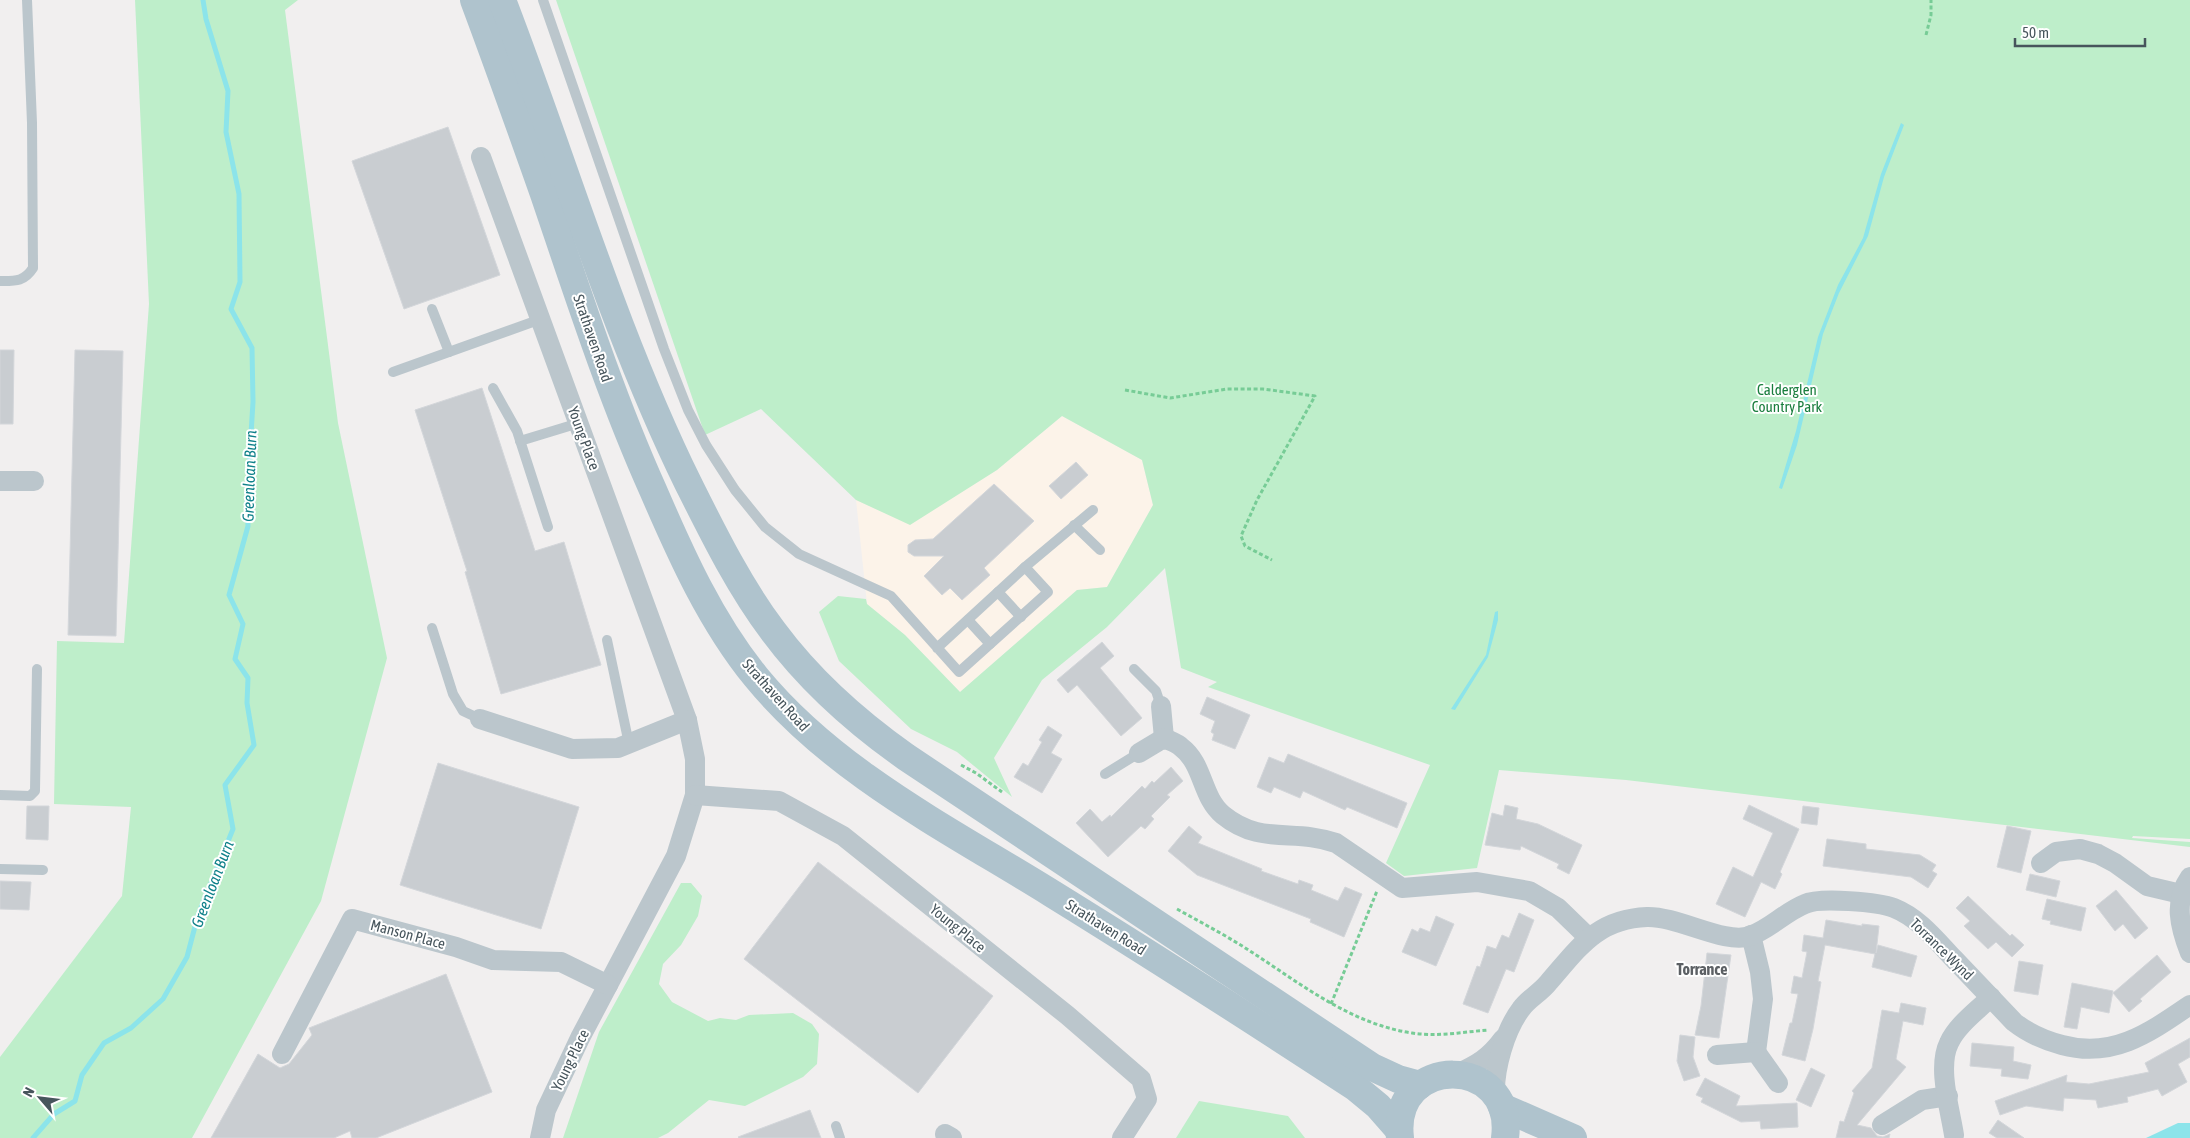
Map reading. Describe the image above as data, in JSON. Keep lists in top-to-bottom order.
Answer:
{
  "streets": {
    "main road": ["Strathaven Road"],
    "street": ["Young Place", "Manson Place", "Torrance Wynd"]
  },
  "crossings": [
    ["Young Place", "Manson Place"]
  ],
  "districts": ["Torrance"],
  "water": ["Greenloan Burn"],
  "parks": ["Calderglen Country Park"],
  "scale_bar": "50 m",
  "north": "top left"
}
